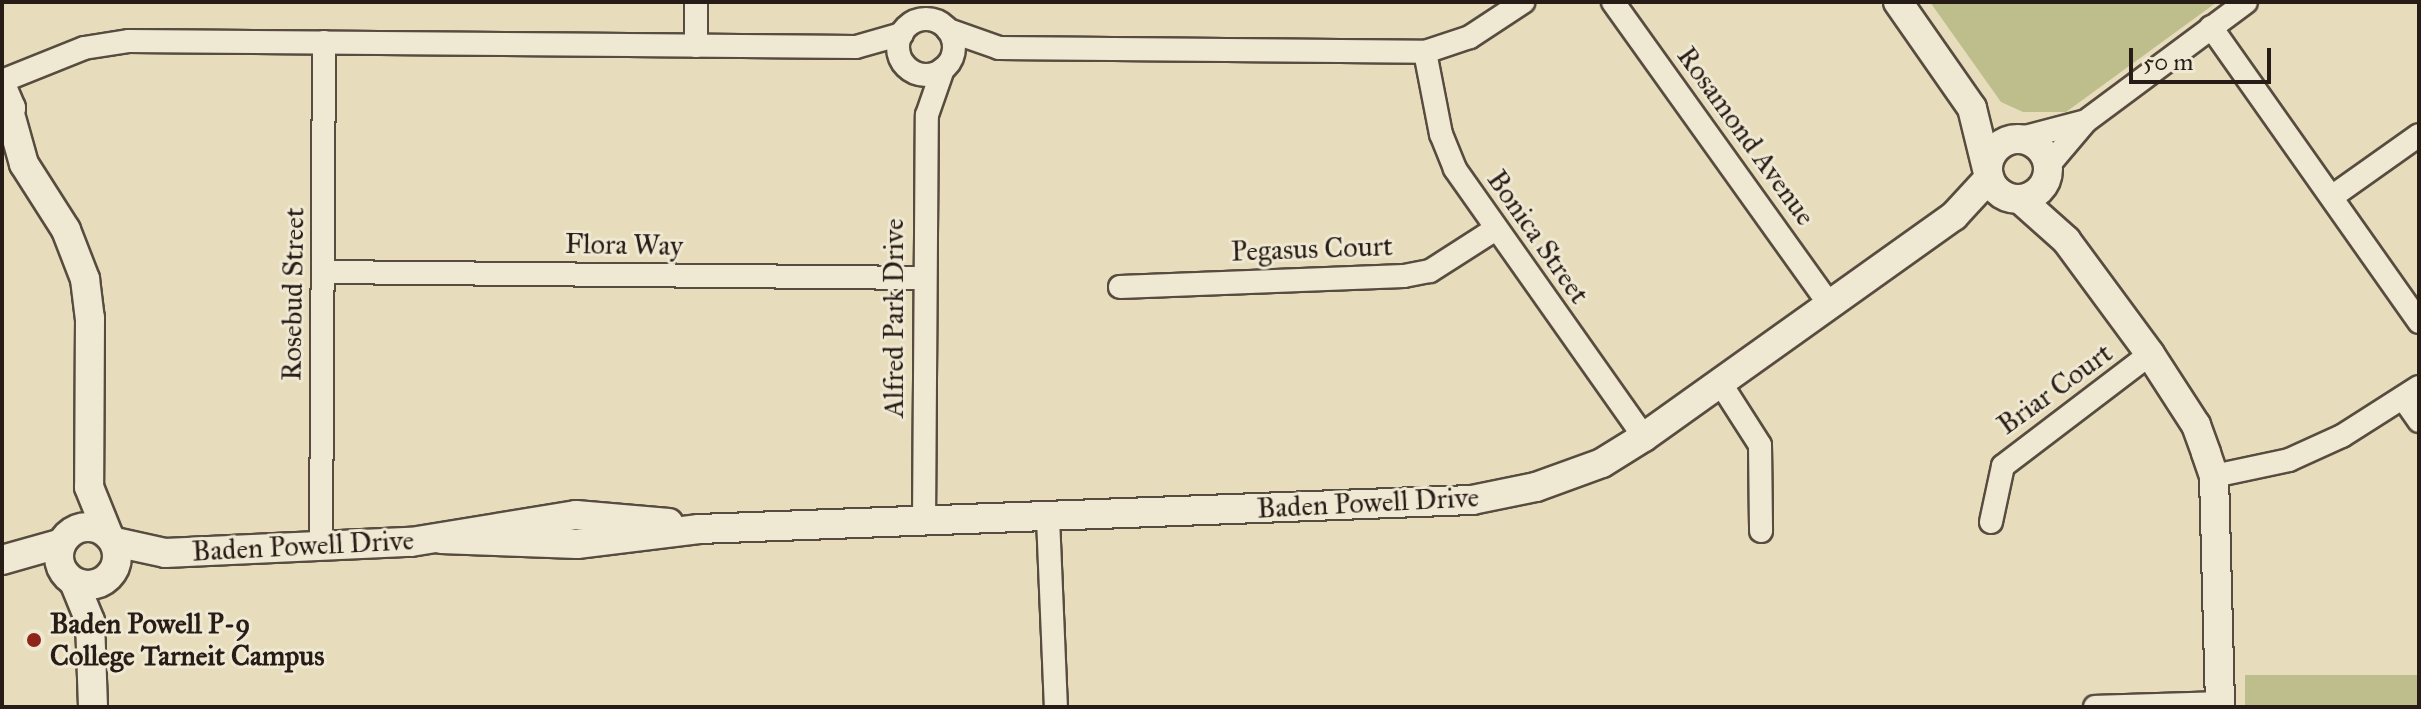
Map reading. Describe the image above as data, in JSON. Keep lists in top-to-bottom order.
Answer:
{
  "streets": {
    "street": [
      "Rosamond Avenue",
      "Bonica Street",
      "Flora Way",
      "Pegasus Court",
      "Rosebud Street",
      "Alfred Park Drive",
      "Briar Court",
      "Baden Powell Drive"
    ]
  },
  "crossings": [
    ["Rosamond Avenue", "Baden Powell Drive"],
    ["Bonica Street", "Pegasus Court"],
    ["Bonica Street", "Baden Powell Drive"],
    ["Flora Way", "Rosebud Street"],
    ["Flora Way", "Alfred Park Drive"],
    ["Rosebud Street", "Baden Powell Drive"],
    ["Alfred Park Drive", "Baden Powell Drive"]
  ],
  "places": ["Baden Powell P-9 College Tarneit Campus"],
  "scale_bar": "50 m"
}
